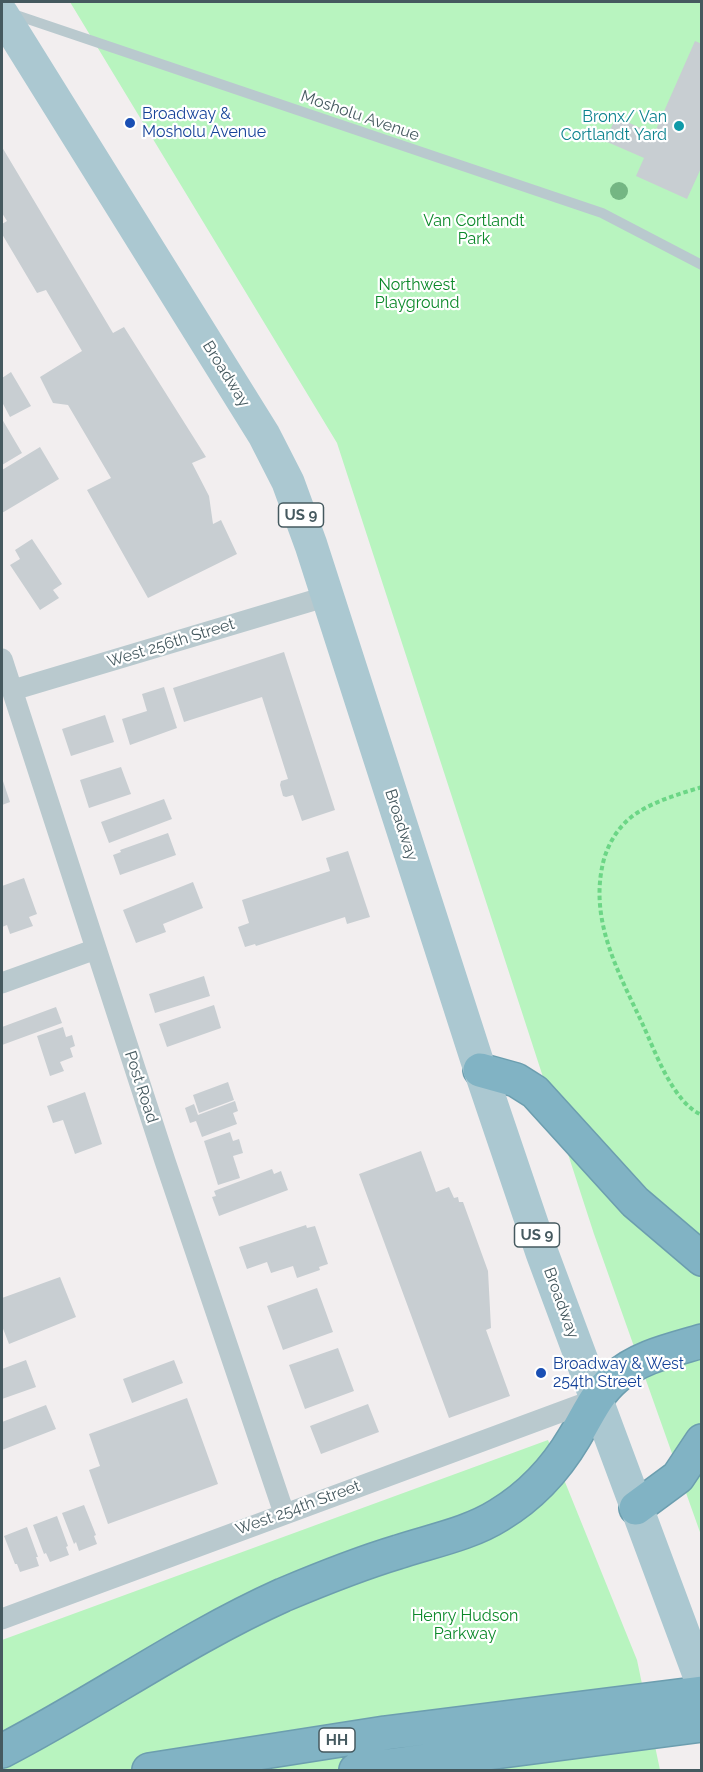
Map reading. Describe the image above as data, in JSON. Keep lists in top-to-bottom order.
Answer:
{
  "streets": {
    "highway": ["HH"],
    "main road": ["Broadway", "US 9"],
    "street": ["West 256th Street", "Post Road", "West 254th Street"],
    "lane": ["Mosholu Avenue"]
  },
  "crossings": [
    ["Mosholu Avenue", "Broadway"],
    ["Broadway", "West 256th Street"],
    ["Broadway", "West 254th Street"],
    ["West 256th Street", "Post Road"],
    ["Post Road", "West 254th Street"]
  ],
  "parks": ["Van Cortlandt Park", "Northwest Playground", "Henry Hudson Parkway"],
  "places": ["Broadway & Mosholu Avenue", "Bronx/ Van Cortlandt Yard", "Broadway & West 254th Street"]
}
